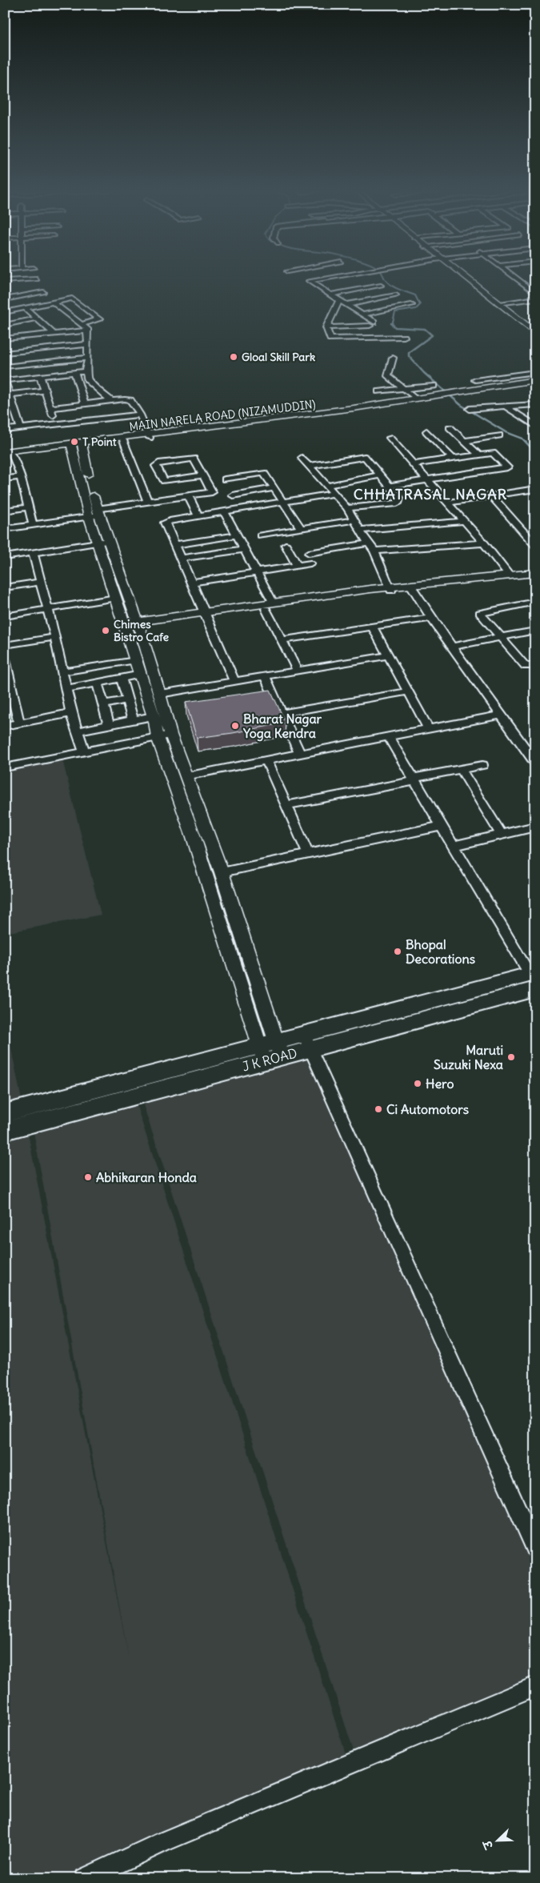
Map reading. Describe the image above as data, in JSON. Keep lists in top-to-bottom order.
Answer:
{
  "streets": {
    "main road": ["J K ROAD"],
    "street": ["MAIN NARELA ROAD (NIZAMUDDIN)"]
  },
  "districts": ["CHHATRASAL NAGAR"],
  "places": [
    "Gloal Skill Park",
    "T Point",
    "Chimes Bistro Cafe",
    "Bharat Nagar Yoga Kendra",
    "Bhopal Decorations",
    "Maruti Suzuki Nexa",
    "Hero",
    "Ci Automotors",
    "Abhikaran Honda"
  ],
  "north": "bottom left"
}
